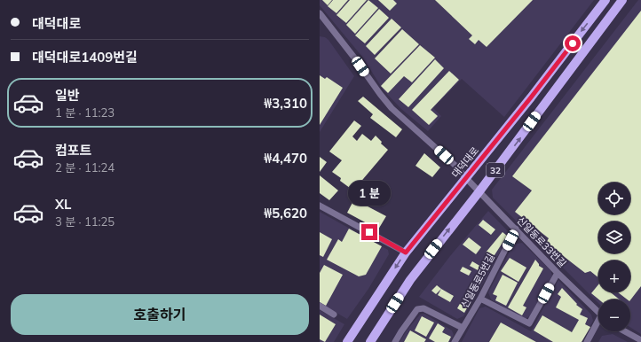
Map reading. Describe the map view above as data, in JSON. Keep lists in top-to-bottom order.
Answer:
{
  "streets": {
    "main road": ["대덕대로", "32"],
    "street": ["신일동로33번길", "신일동로5번길"]
  },
  "crossings": [
    ["대덕대로", "신일동로33번길"],
    ["32", "신일동로33번길"],
    ["신일동로33번길", "신일동로5번길"]
  ],
  "page": {
    "banner": ["대덕대로", "대덕대로1409번길"],
    "list": [
      {
        "name": "일반",
        "note": "1 분 · 11:23",
        "value": "₩3,310"
      },
      {
        "name": "컴포트",
        "note": "2 분 · 11:24",
        "value": "₩4,470"
      },
      {
        "name": "XL",
        "note": "3 분 · 11:25",
        "value": "₩5,620"
      }
    ],
    "bubble": "1 분",
    "map_buttons": ["+", "−"],
    "buttons": "호출하기"
  }
}
